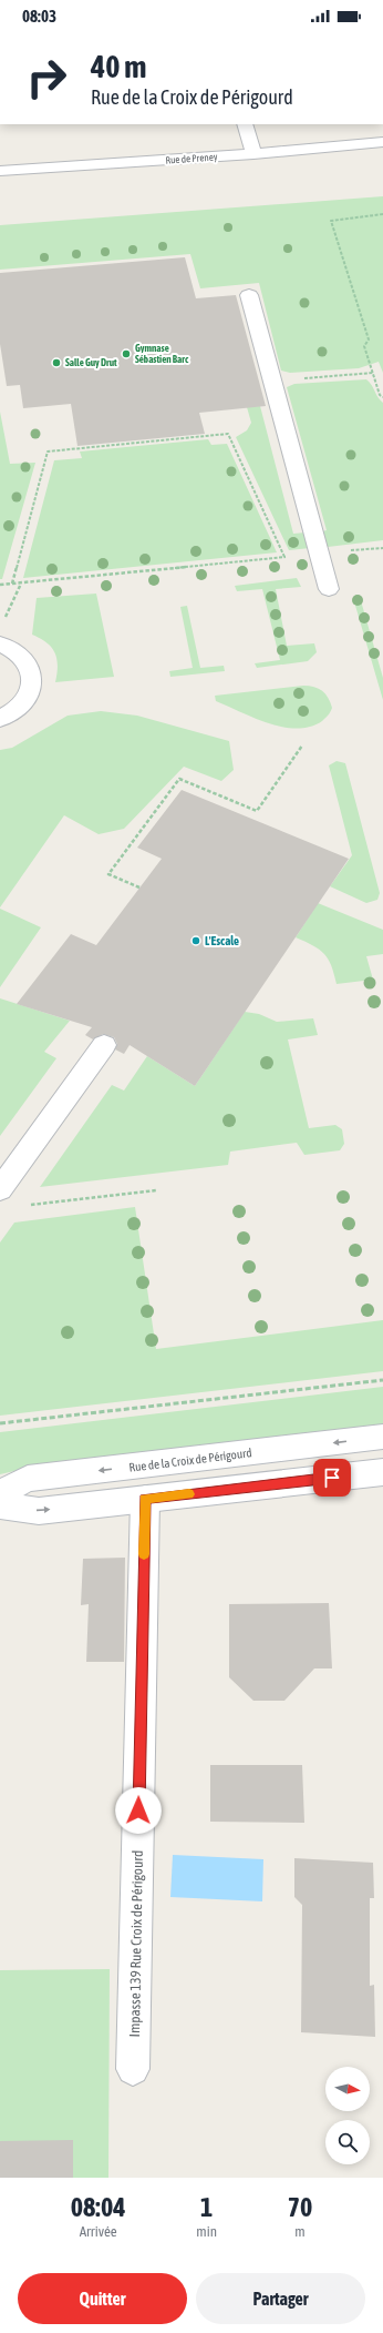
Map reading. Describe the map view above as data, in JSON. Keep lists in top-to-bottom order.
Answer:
{
  "streets": {
    "street": ["Rue de Preney", "Rue de la Croix de Périgourd", "Impasse 139 Rue Croix de Périgourd"]
  },
  "places": ["Gymnase Sébastien Barc", "Salle Guy Drut", "L'Escale"],
  "north": "right",
  "page": {
    "status": "08:03",
    "turn": ["40 m", "Rue de la Croix de Périgourd"],
    "eta": [
      "08:04",
      "Arrivée",
      "1",
      "min",
      "70",
      "m"
    ],
    "buttons": ["Quitter", "Partager"]
  }
}
